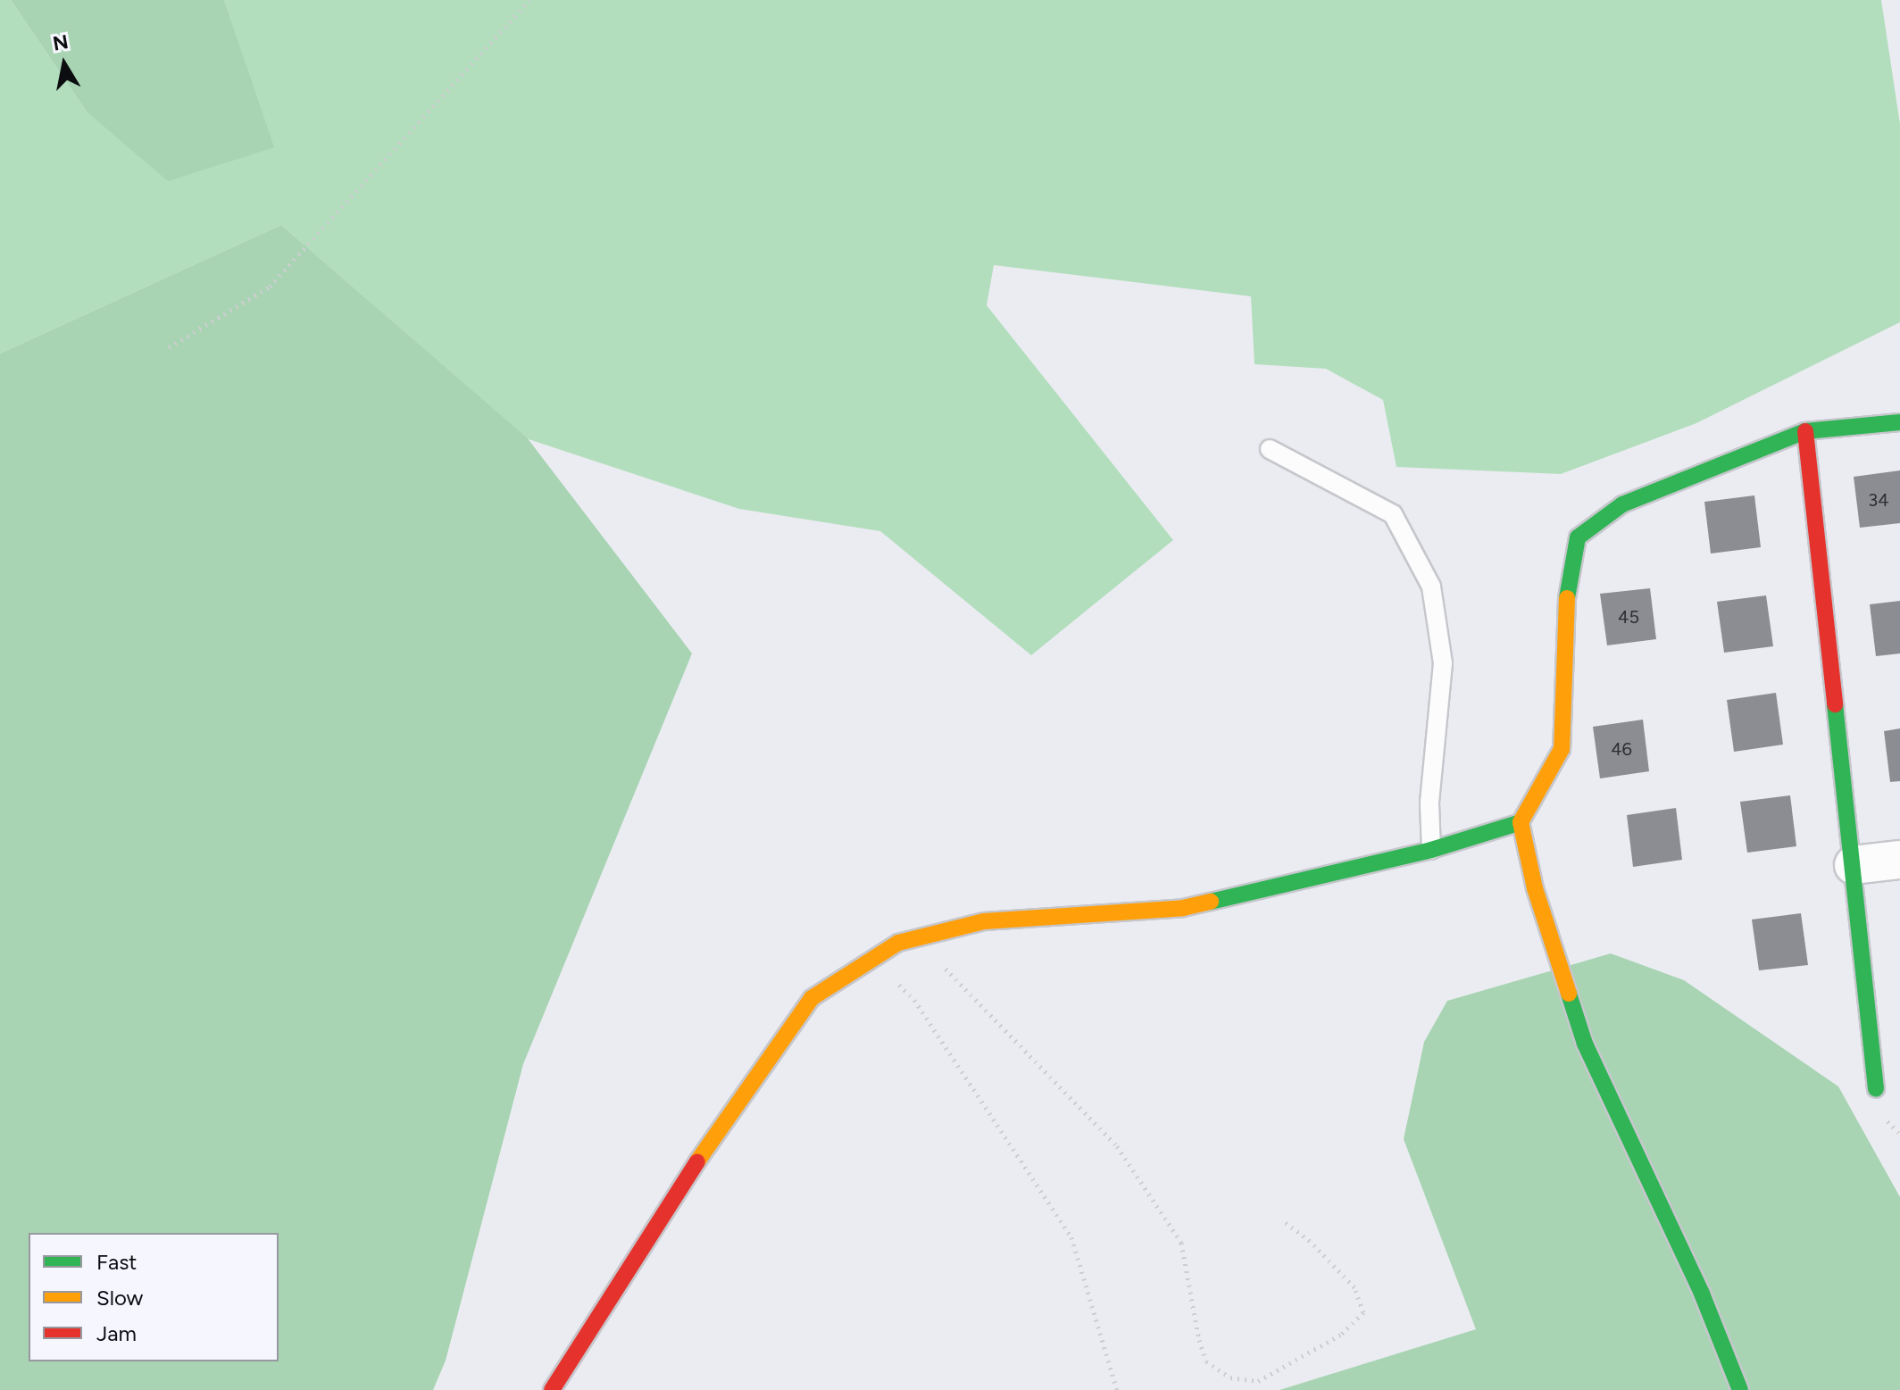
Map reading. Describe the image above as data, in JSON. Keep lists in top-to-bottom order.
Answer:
{
  "house_numbers": ["34", "45", "46"],
  "legend": ["Fast", "Slow", "Jam"],
  "north": "top"
}
